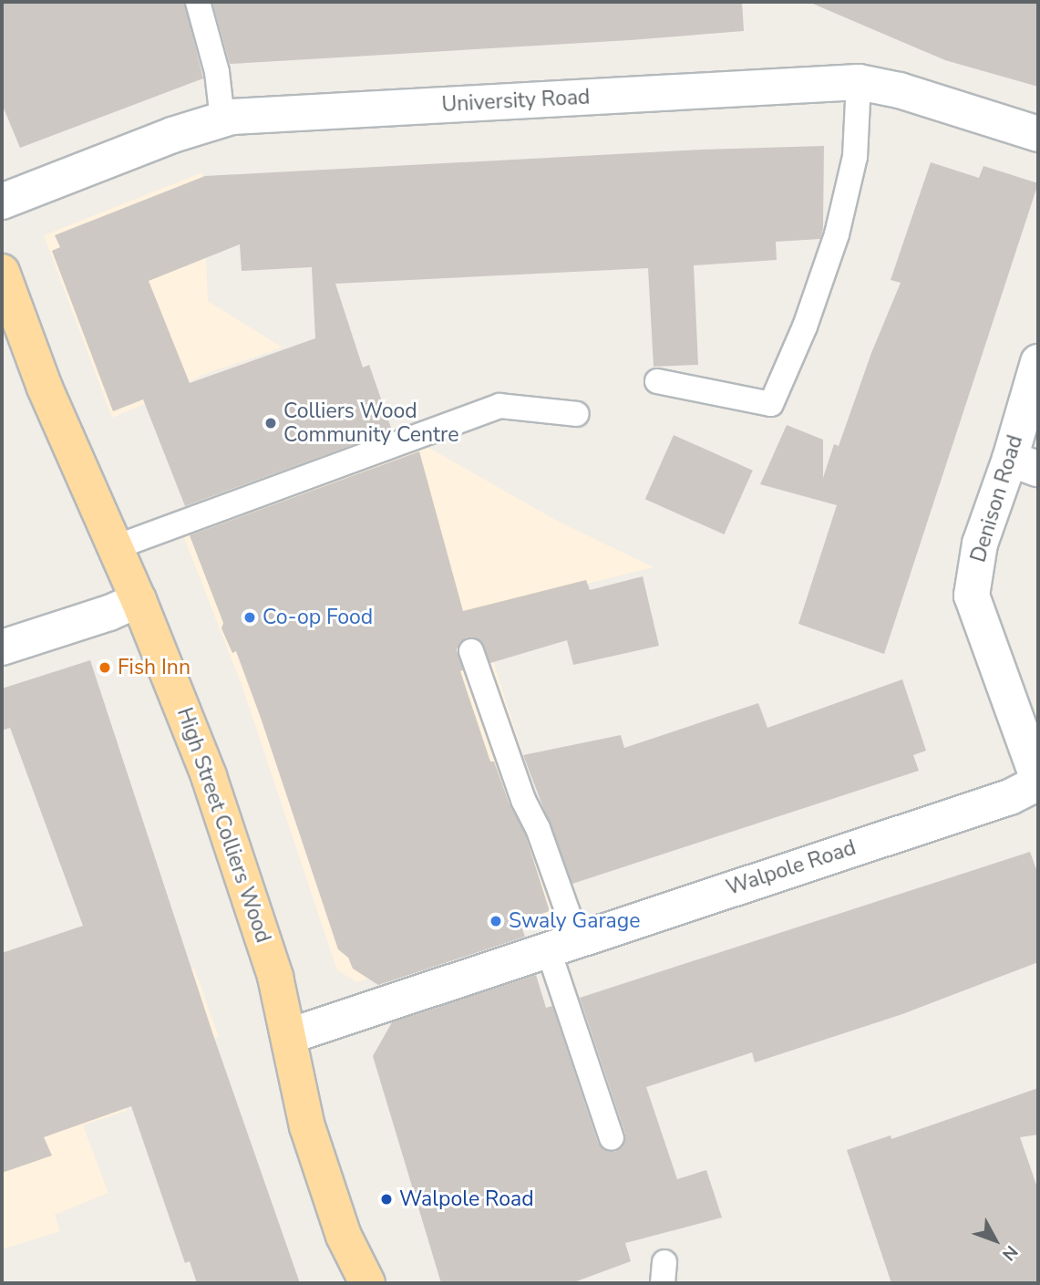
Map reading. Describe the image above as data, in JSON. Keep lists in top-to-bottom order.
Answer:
{
  "streets": {
    "highway": ["High Street Colliers Wood"],
    "street": ["University Road", "Denison Road", "Walpole Road"]
  },
  "crossings": [
    ["Denison Road", "Walpole Road"],
    ["High Street Colliers Wood", "Walpole Road"]
  ],
  "places": [
    "Colliers Wood Community Centre",
    "Co-op Food",
    "Fish Inn",
    "Swaly Garage",
    "Walpole Road"
  ],
  "north": "bottom right"
}
